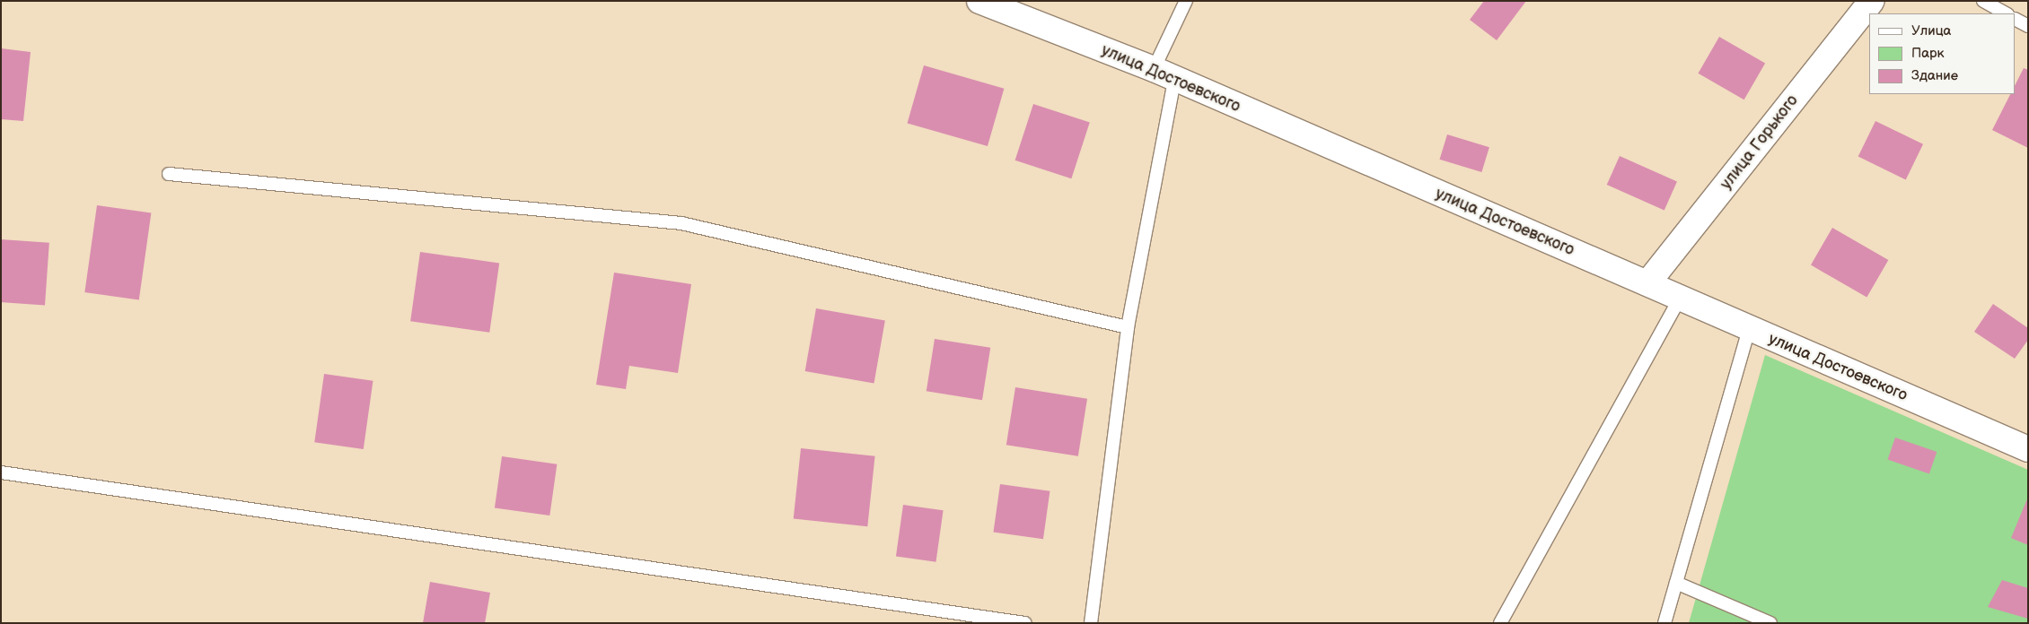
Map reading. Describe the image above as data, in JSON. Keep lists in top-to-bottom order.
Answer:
{
  "streets": {
    "street": ["улица Достоевского", "улица Горького"]
  },
  "crossings": [
    ["улица Достоевского", "улица Горького"]
  ],
  "legend": ["Улица", "Парк", "Здание"]
}
